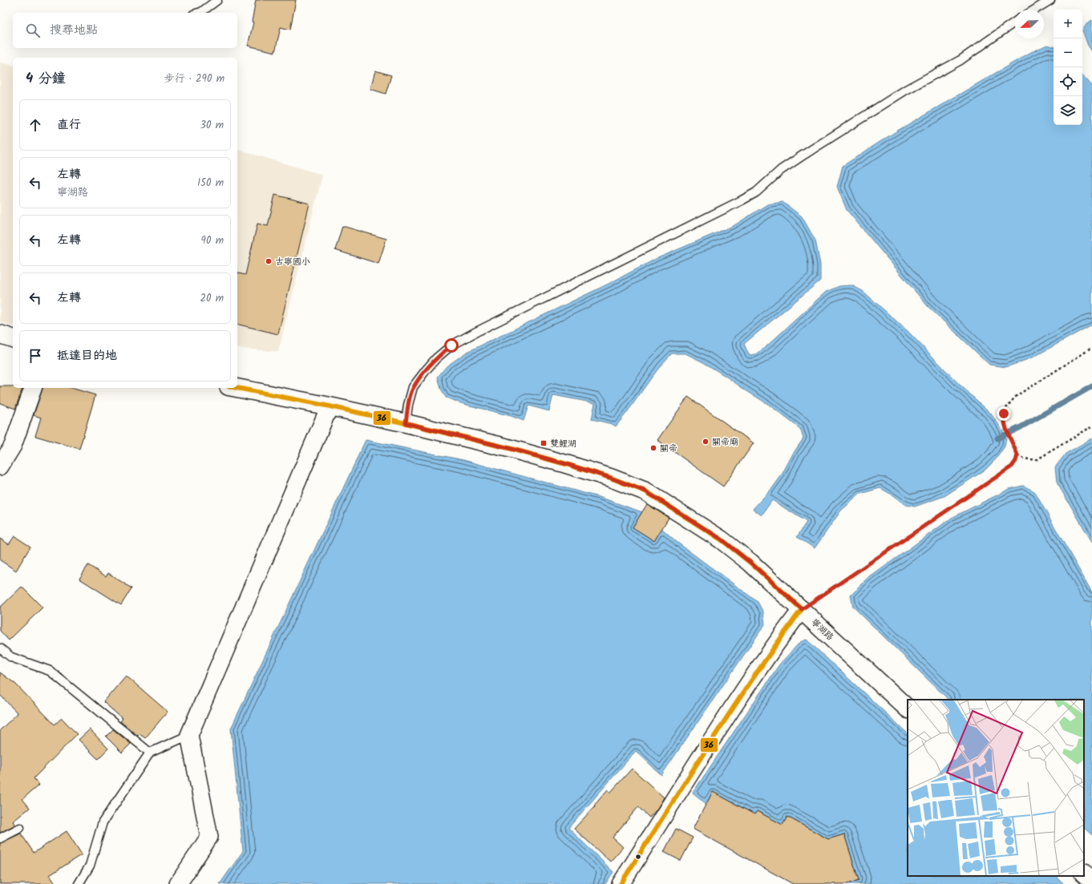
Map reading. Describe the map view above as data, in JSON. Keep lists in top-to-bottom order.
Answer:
{
  "streets": {
    "main road": ["寧湖路"]
  },
  "places": {
    "other": ["古寧國小", "關帝廟", "關帝"],
    "transit": ["雙鯉湖"]
  },
  "lines": ["transit line 36"],
  "north": "bottom left",
  "page": {
    "map_buttons": ["+", "−"],
    "search": "搜尋地點",
    "heading": ["4 分鐘", "步行 · 290 m"],
    "list": [
      ["直行", "30 m"],
      ["左轉", "寧湖路", "150 m"],
      ["左轉", "90 m"],
      ["左轉", "20 m"],
      "抵達目的地"
    ]
  }
}
